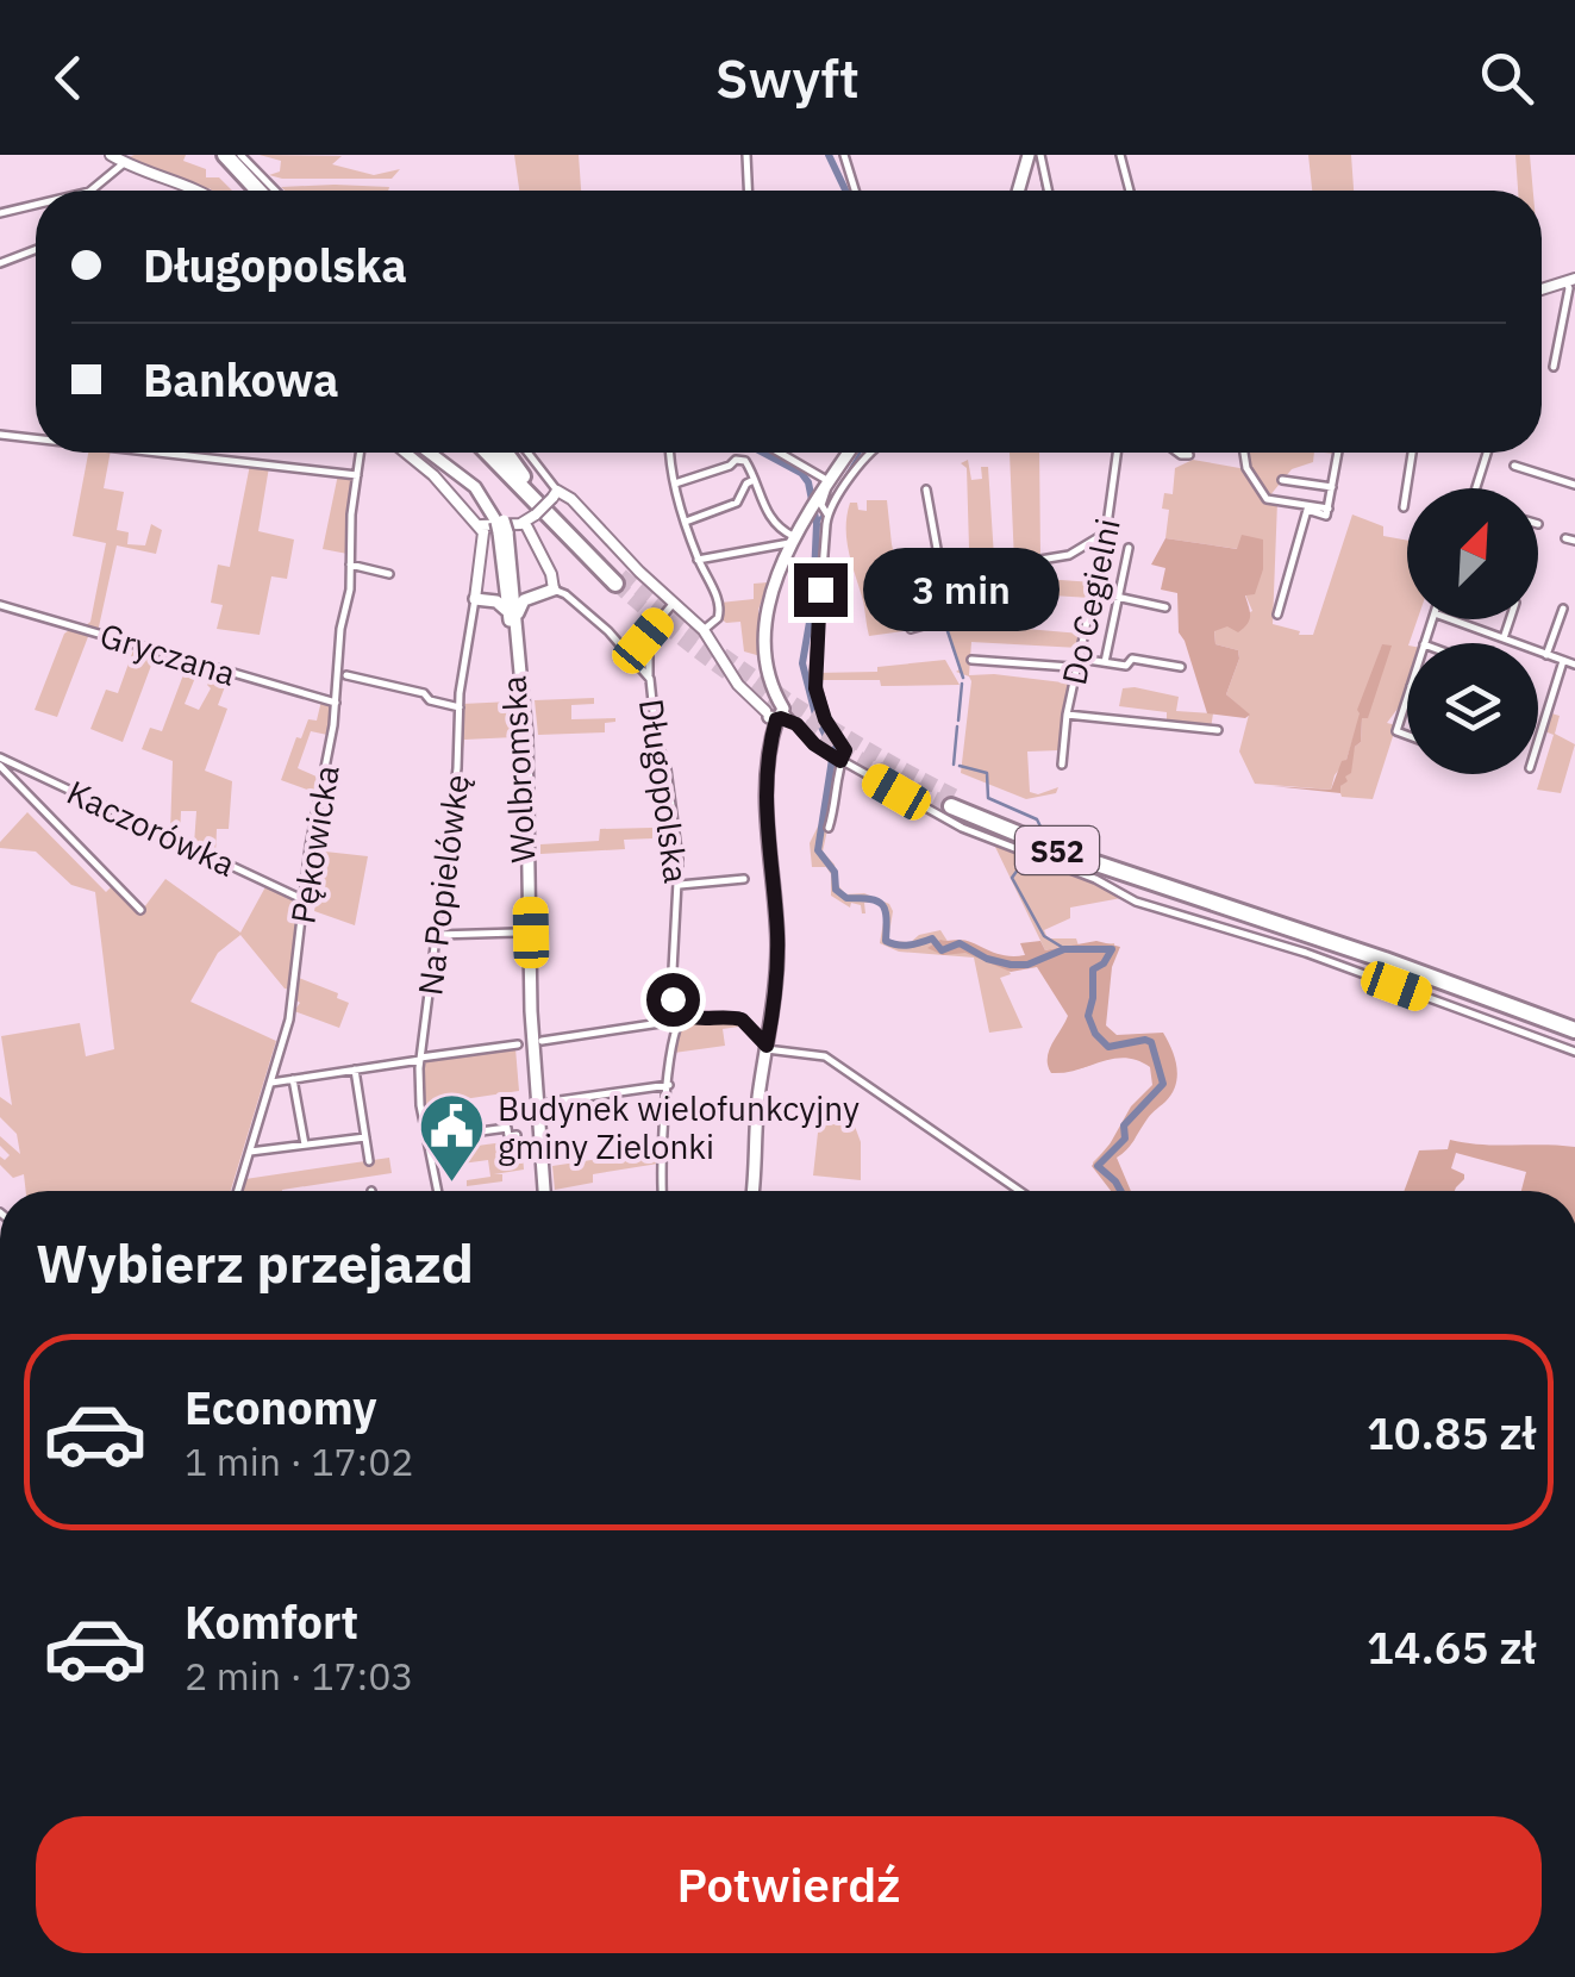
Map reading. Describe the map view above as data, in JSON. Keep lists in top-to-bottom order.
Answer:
{
  "streets": {
    "highway": ["S52"],
    "main road": ["Wolbromska"],
    "street": [
      "Do Cegielni",
      "Gryczana",
      "Długopolska",
      "Kaczorówka",
      "Pękowicka",
      "Na Popielówkę"
    ]
  },
  "crossings": [
    ["Gryczana", "Pękowicka"],
    ["Wolbromska", "Na Popielówkę"],
    ["Kaczorówka", "Pękowicka"]
  ],
  "places": {
    "public building": ["Budynek wielofunkcyjny gminy Zielonki"]
  },
  "north": "top right",
  "page": {
    "header": "Swyft",
    "banner": ["Długopolska", "Bankowa"],
    "bubble": "3 min",
    "heading": "Wybierz przejazd",
    "list": [
      {
        "name": "Economy",
        "note": "1 min · 17:02",
        "value": "10.85 zł"
      },
      {
        "name": "Komfort",
        "note": "2 min · 17:03",
        "value": "14.65 zł"
      }
    ],
    "buttons": "Potwierdź"
  }
}
